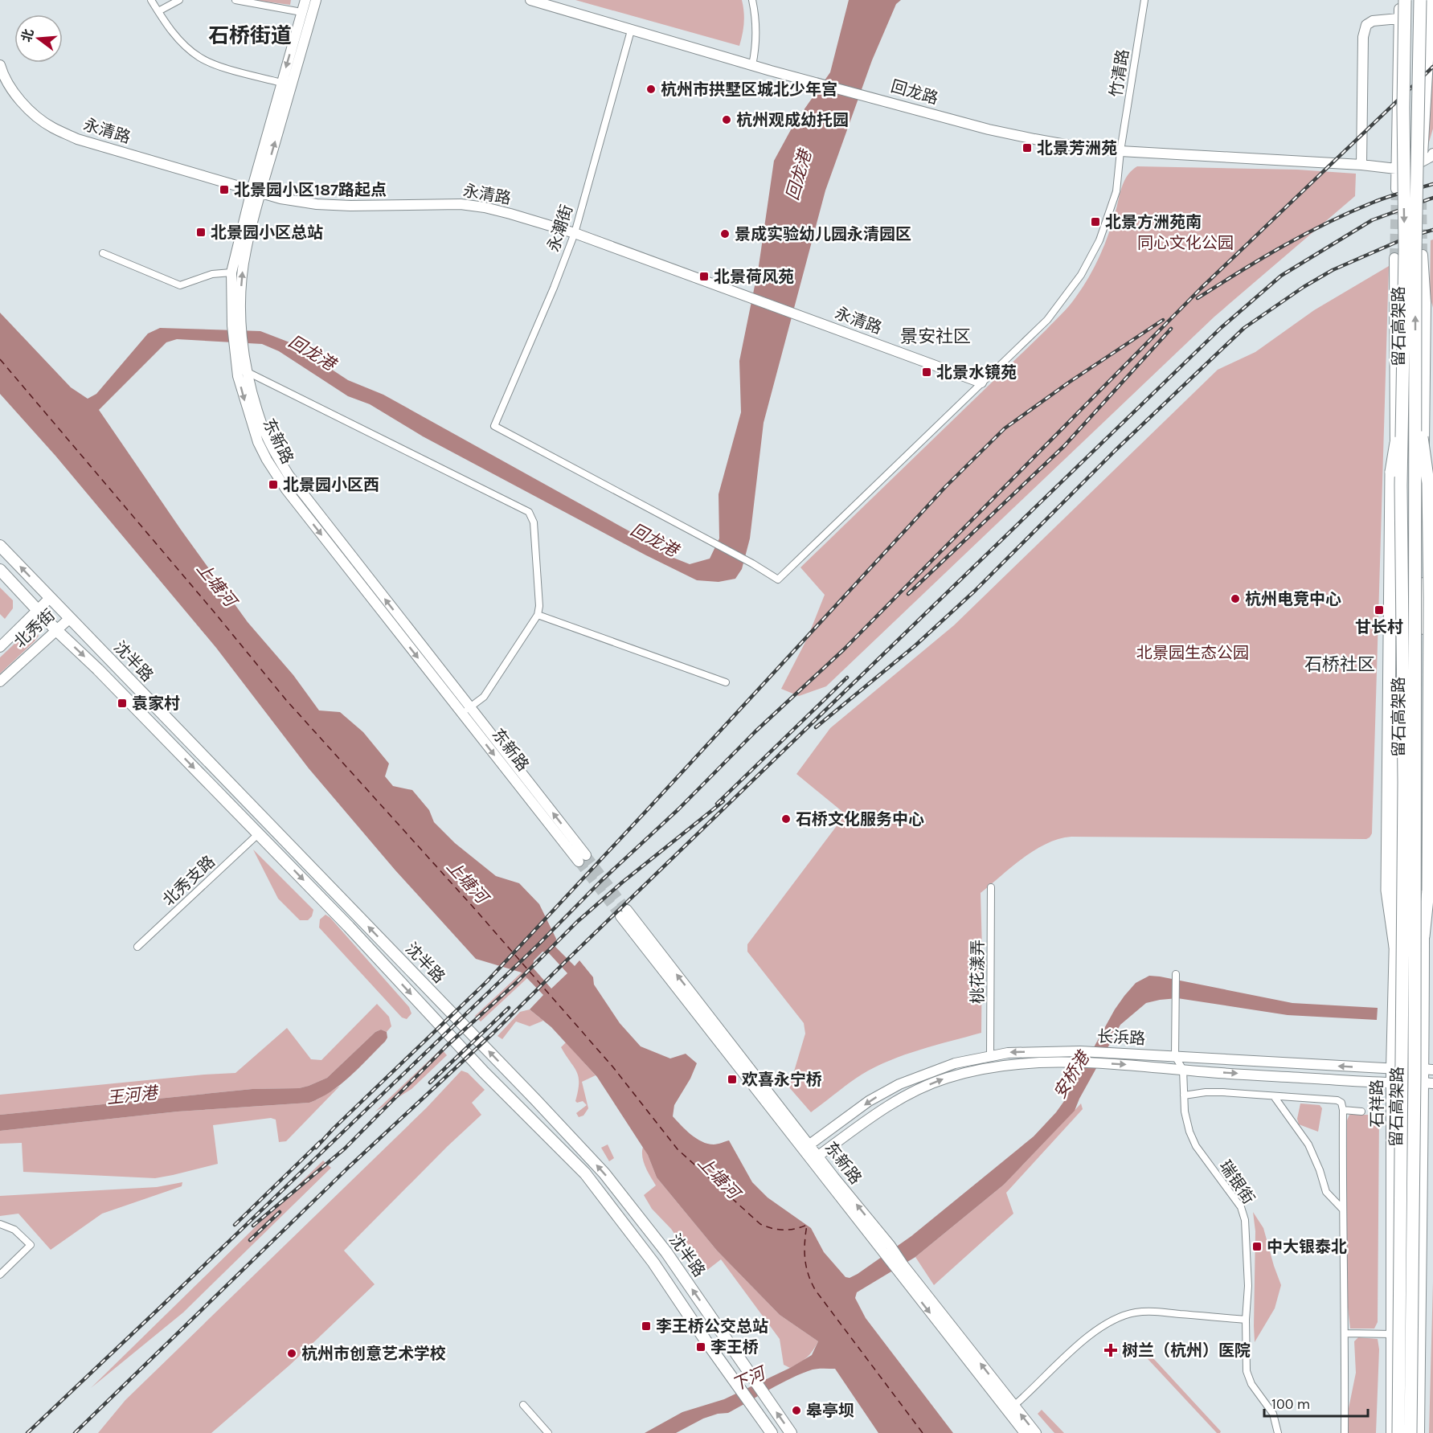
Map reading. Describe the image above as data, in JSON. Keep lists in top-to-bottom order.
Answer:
{
  "streets": {
    "highway": ["留石高架路"],
    "main road": [
      "回龙路",
      "永清路",
      "东新路",
      "北秀街",
      "沈半路",
      "长浜路",
      "石祥路"
    ],
    "street": [
      "竹清路",
      "永潮街",
      "北秀支路",
      "桃花漾弄",
      "瑞银街"
    ]
  },
  "crossings": [
    ["竹清路", "回龙路"],
    ["竹清路", "永清路"],
    ["竹清路", "永潮街"],
    ["回龙路", "永潮街"],
    ["永清路", "永潮街"],
    ["永清路", "东新路"],
    ["东新路", "长浜路"],
    ["北秀街", "沈半路"],
    ["沈半路", "北秀支路"],
    ["桃花漾弄", "长浜路"],
    ["长浜路", "石祥路"],
    ["长浜路", "瑞银街"]
  ],
  "districts": ["石桥街道", "景安社区", "石桥社区"],
  "water": [
    "回龙港",
    "上塘河",
    "安桥港",
    "王河港",
    "下河"
  ],
  "parks": ["同心文化公园", "北景园生态公园"],
  "places": {
    "other": [
      "杭州市拱墅区城北少年宫",
      "杭州观成幼托园",
      "景成实验幼儿园永清园区",
      "杭州电竞中心",
      "石桥文化服务中心",
      "杭州市创意艺术学校",
      "皋亭坝"
    ],
    "transit": [
      "北景芳洲苑",
      "北景园小区187路起点",
      "北景方洲苑南",
      "北景园小区总站",
      "北景荷风苑",
      "北景水镜苑",
      "北景园小区西",
      "甘长村",
      "袁家村",
      "欢喜永宁桥",
      "中大银泰北",
      "李王桥公交总站",
      "李王桥"
    ],
    "health": ["树兰（杭州）医院"]
  },
  "scale_bar": "100 m",
  "north": "left"
}
